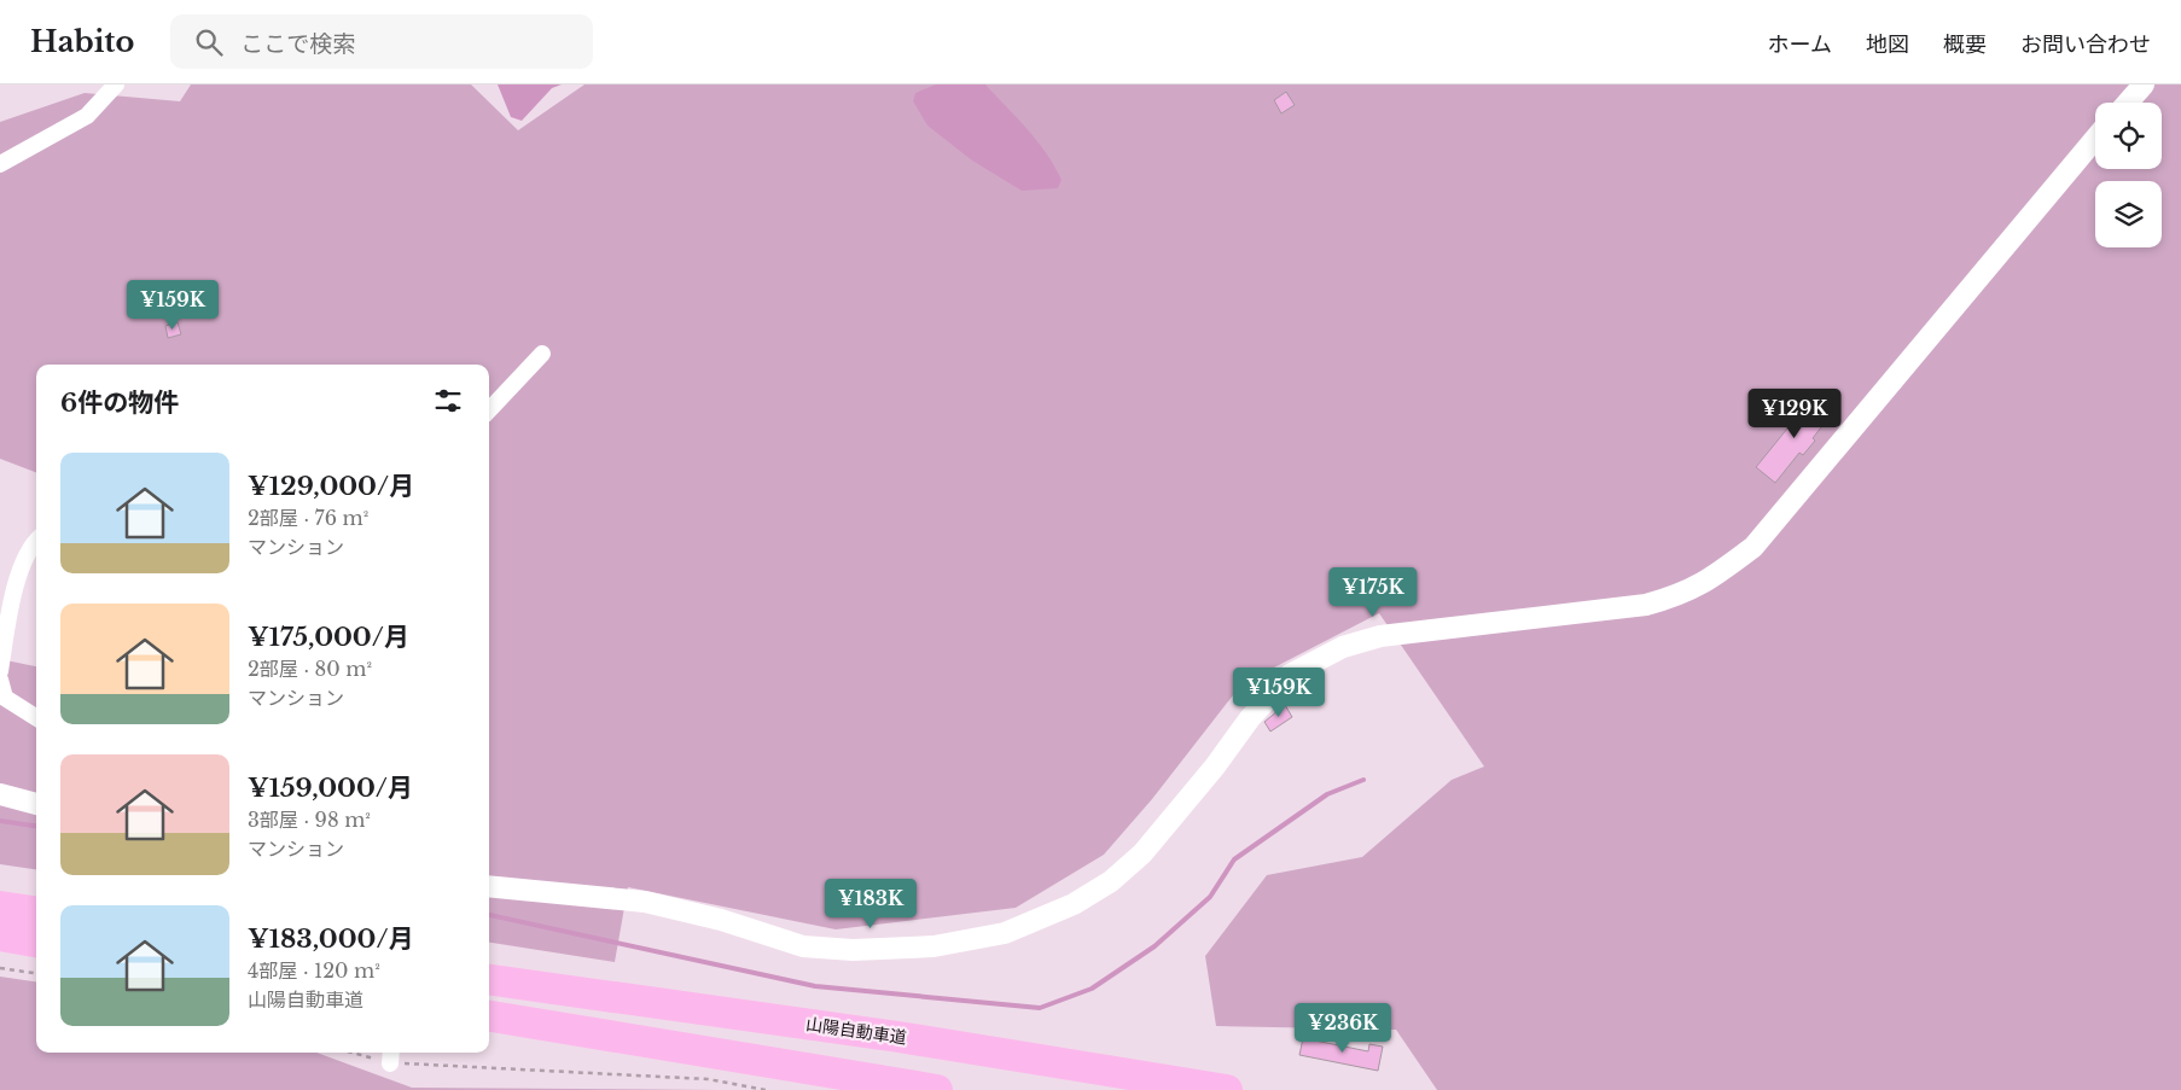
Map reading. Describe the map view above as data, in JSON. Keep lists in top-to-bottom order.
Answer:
{
  "streets": {
    "highway": ["山陽自動車道"]
  },
  "page": {
    "header": "Habito",
    "search": "ここで検索",
    "nav": [
      "ホーム",
      "地図",
      "概要",
      "お問い合わせ"
    ],
    "price": [
      "¥159K",
      "¥129K",
      "¥175K",
      "¥159K",
      "¥183K",
      "¥236K"
    ],
    "heading": "6件の物件",
    "list": [
      {
        "name": "¥129,000/月",
        "note": "2部屋 · 76 m² · マンション"
      },
      {
        "name": "¥175,000/月",
        "note": "2部屋 · 80 m² · マンション"
      },
      {
        "name": "¥159,000/月",
        "note": "3部屋 · 98 m² · マンション"
      },
      {
        "name": "¥183,000/月",
        "note": "4部屋 · 120 m² · 山陽自動車道"
      }
    ]
  }
}
